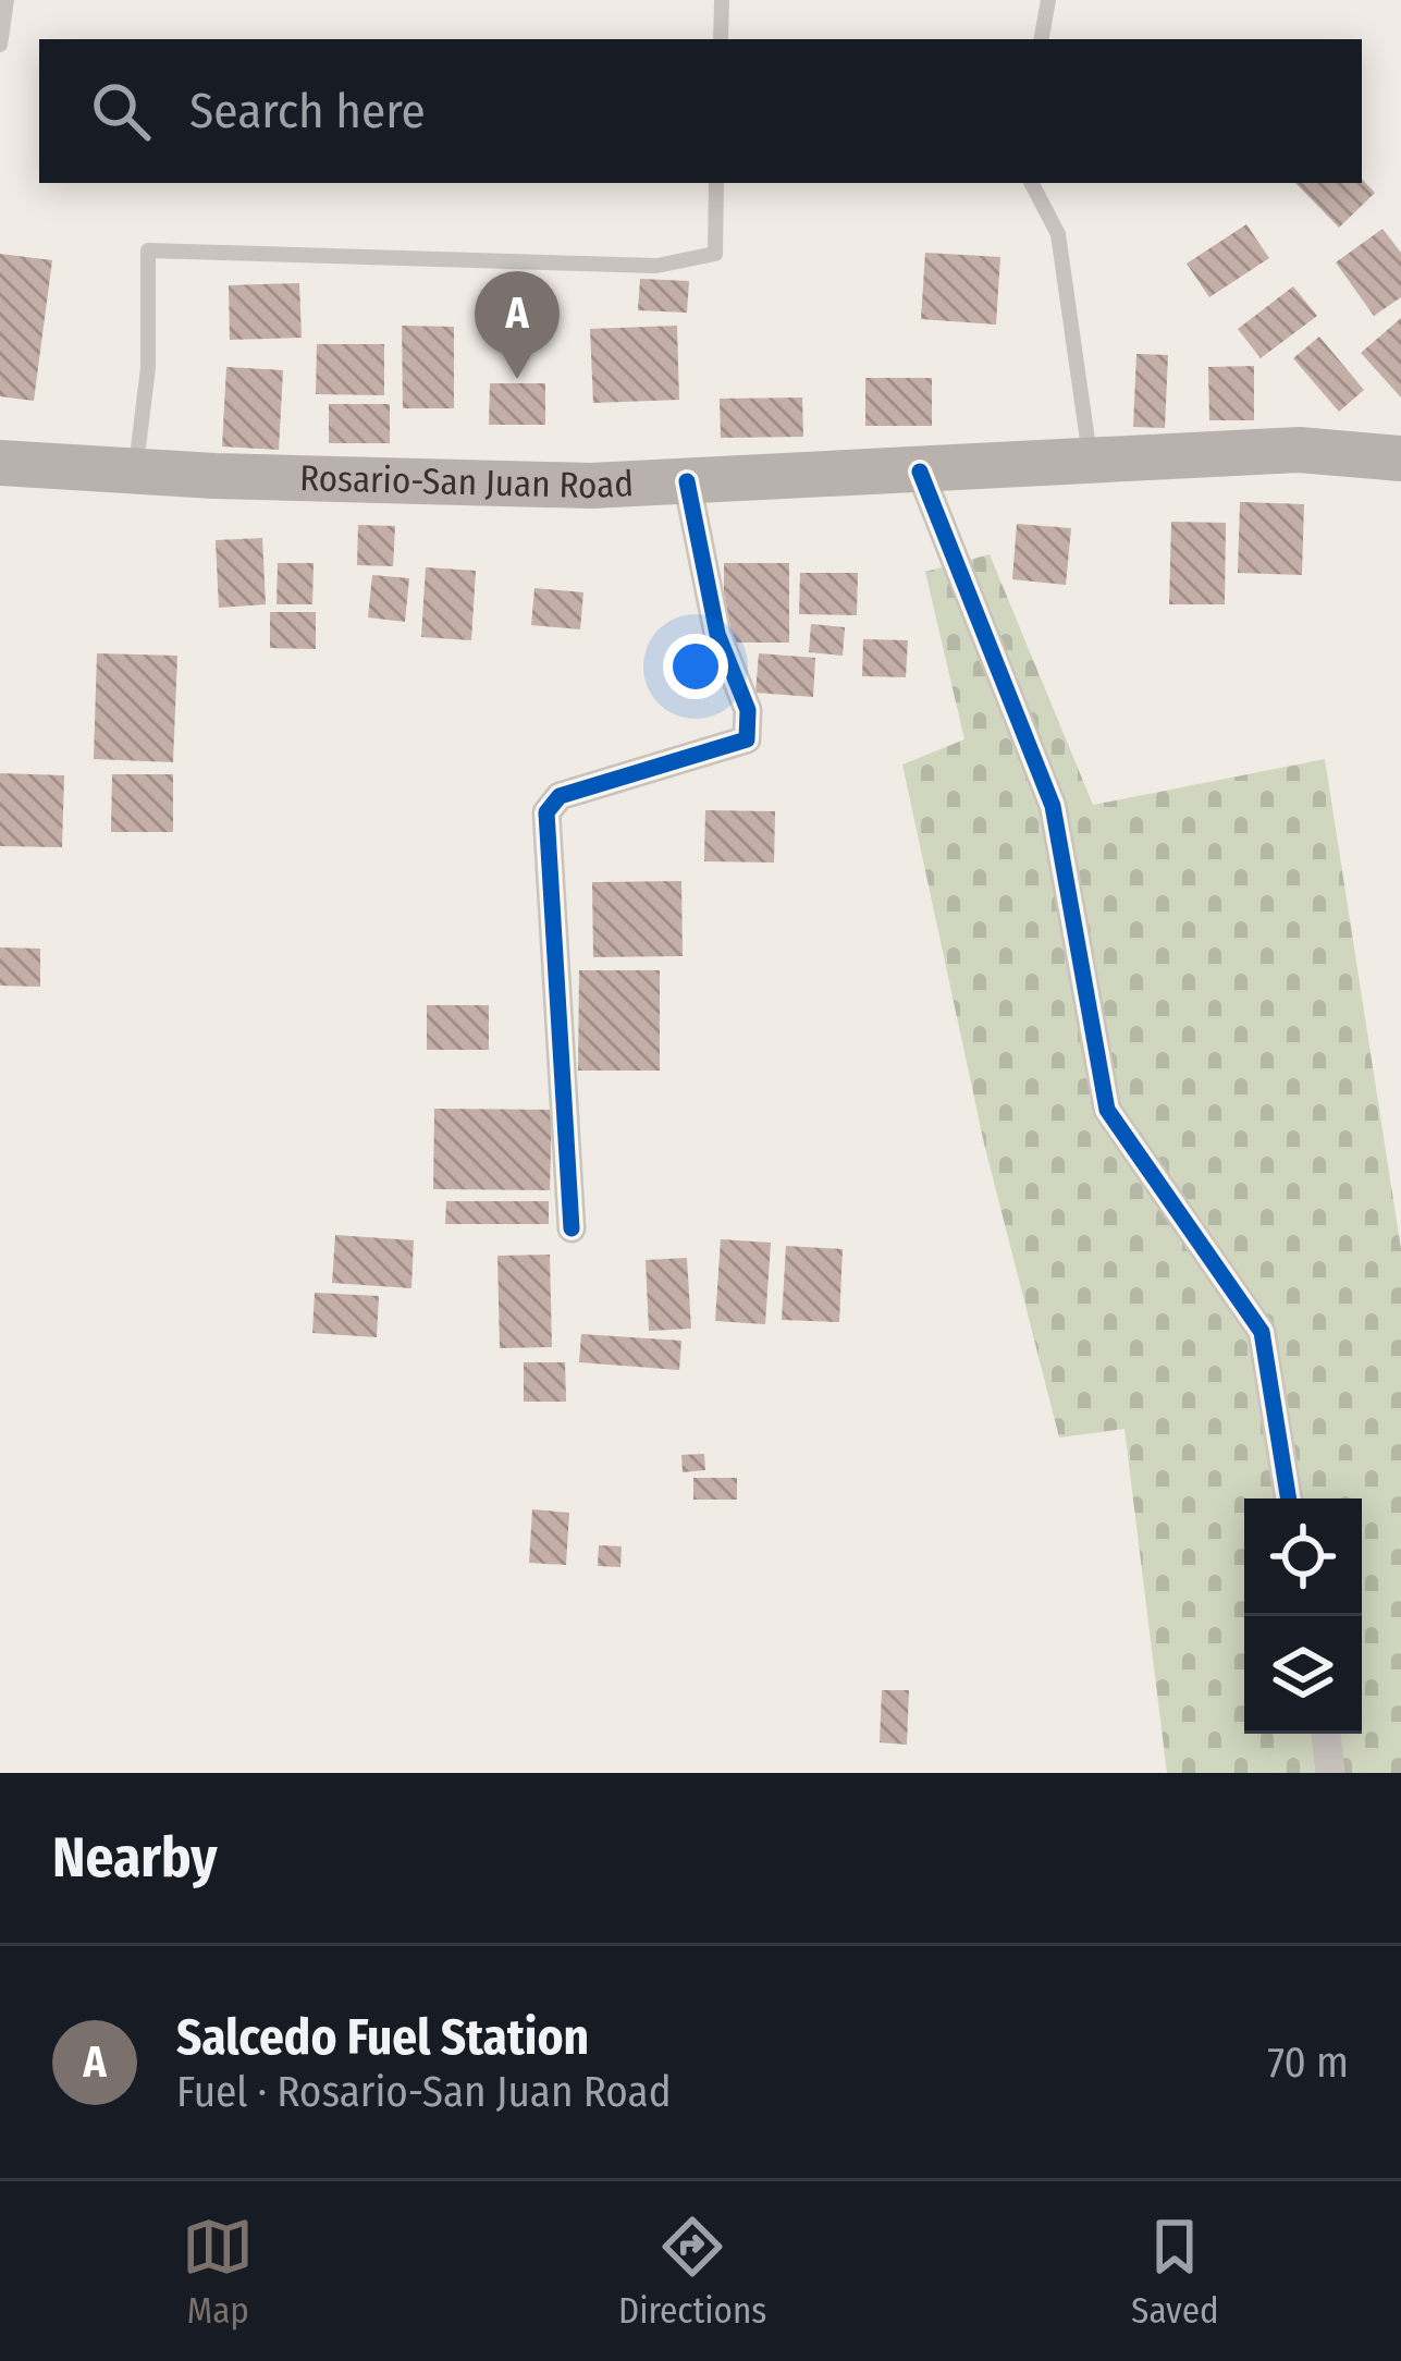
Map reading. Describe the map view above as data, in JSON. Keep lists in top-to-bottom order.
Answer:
{
  "streets": {
    "main road": ["Rosario-San Juan Road"]
  },
  "page": {
    "search": "Search here",
    "pins": "A",
    "heading": "Nearby",
    "list": [
      {
        "mark": "A",
        "name": "Salcedo Fuel Station",
        "note": "Fuel · Rosario-San Juan Road",
        "value": "70 m"
      }
    ],
    "nav": ["Map", "Directions", "Saved"]
  }
}
